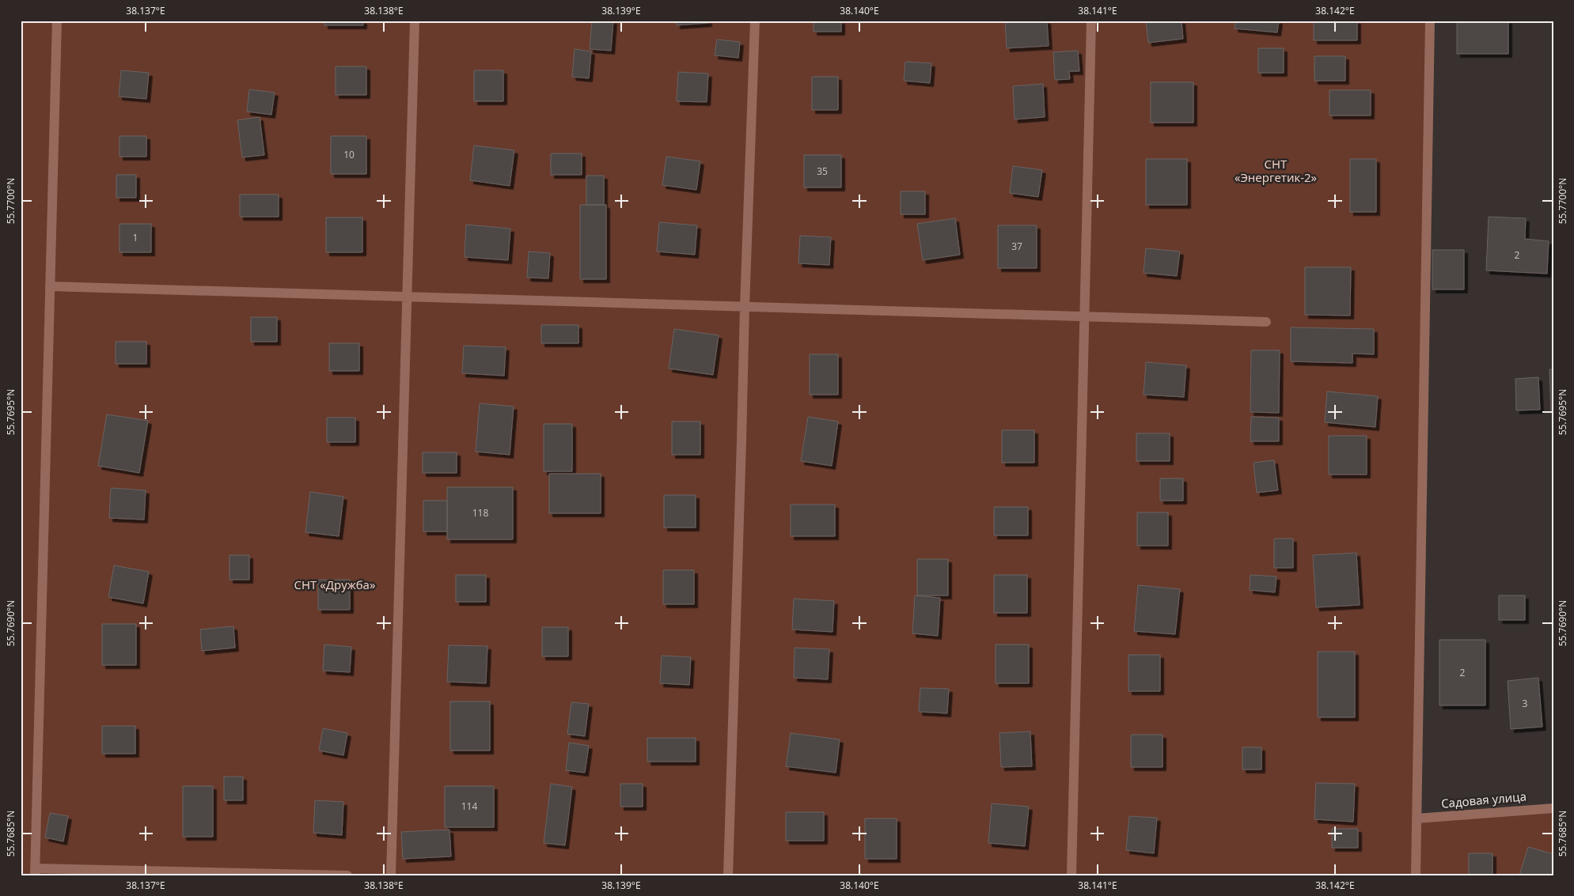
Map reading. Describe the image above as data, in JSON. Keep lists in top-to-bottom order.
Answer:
{
  "streets": {
    "street": ["Садовая улица"]
  },
  "parks": ["СНТ «Энергетик-2»", "СНТ «Дружба»"],
  "house_numbers": [
    "10",
    "35",
    "1",
    "37",
    "2",
    "118",
    "2",
    "3",
    "114"
  ],
  "coordinates": [
    "38.137°E",
    "38.138°E",
    "38.139°E",
    "38.140°E",
    "38.141°E",
    "38.142°E",
    "55.7700°N",
    "55.7695°N",
    "55.7690°N",
    "55.7685°N"
  ]
}
